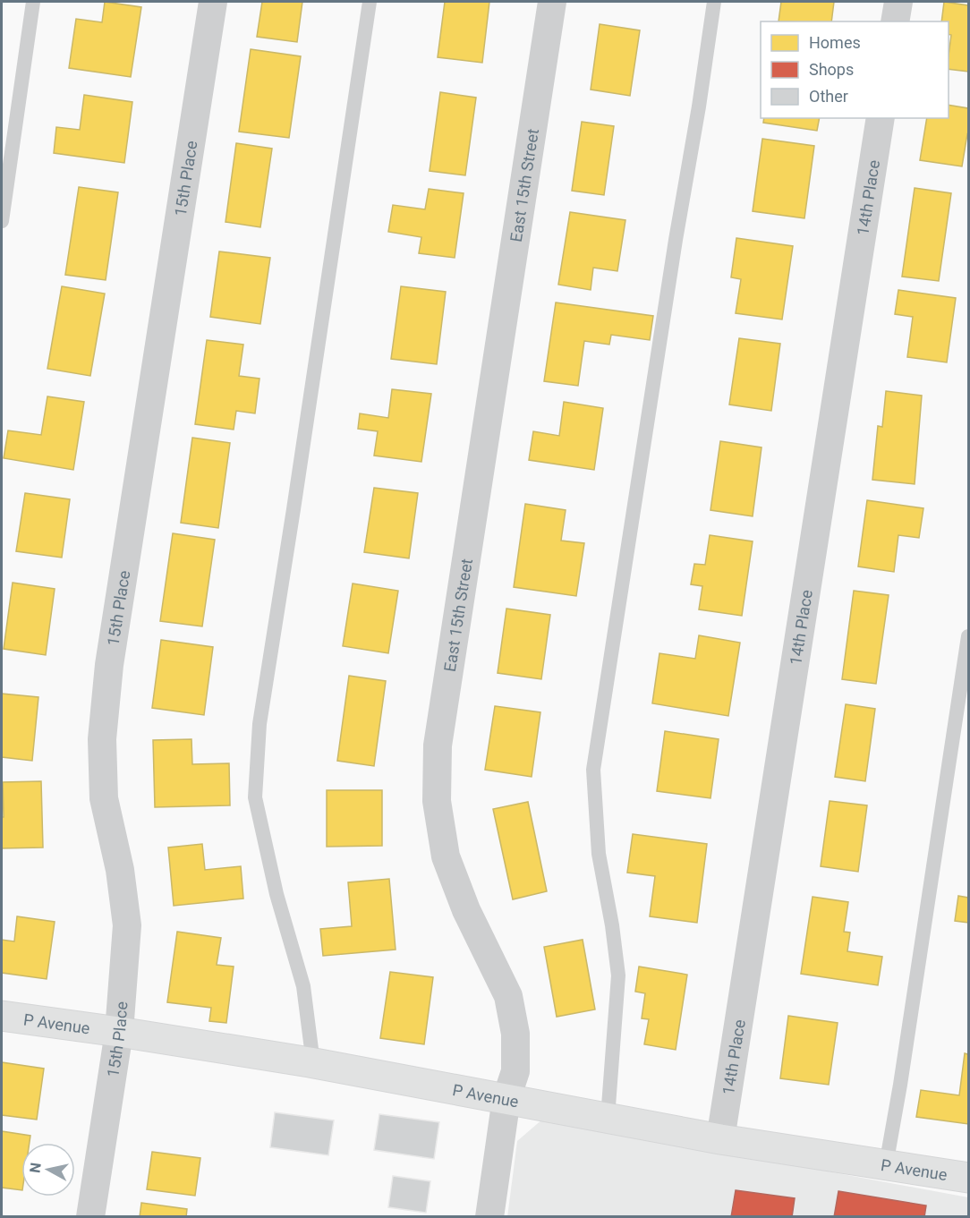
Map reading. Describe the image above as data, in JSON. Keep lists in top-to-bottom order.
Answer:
{
  "streets": {
    "street": [
      "15th Place",
      "East 15th Street",
      "14th Place",
      "P Avenue"
    ]
  },
  "crossings": [
    ["15th Place", "P Avenue"],
    ["East 15th Street", "P Avenue"],
    ["14th Place", "P Avenue"]
  ],
  "legend": ["Homes", "Shops", "Other"],
  "north": "left"
}
